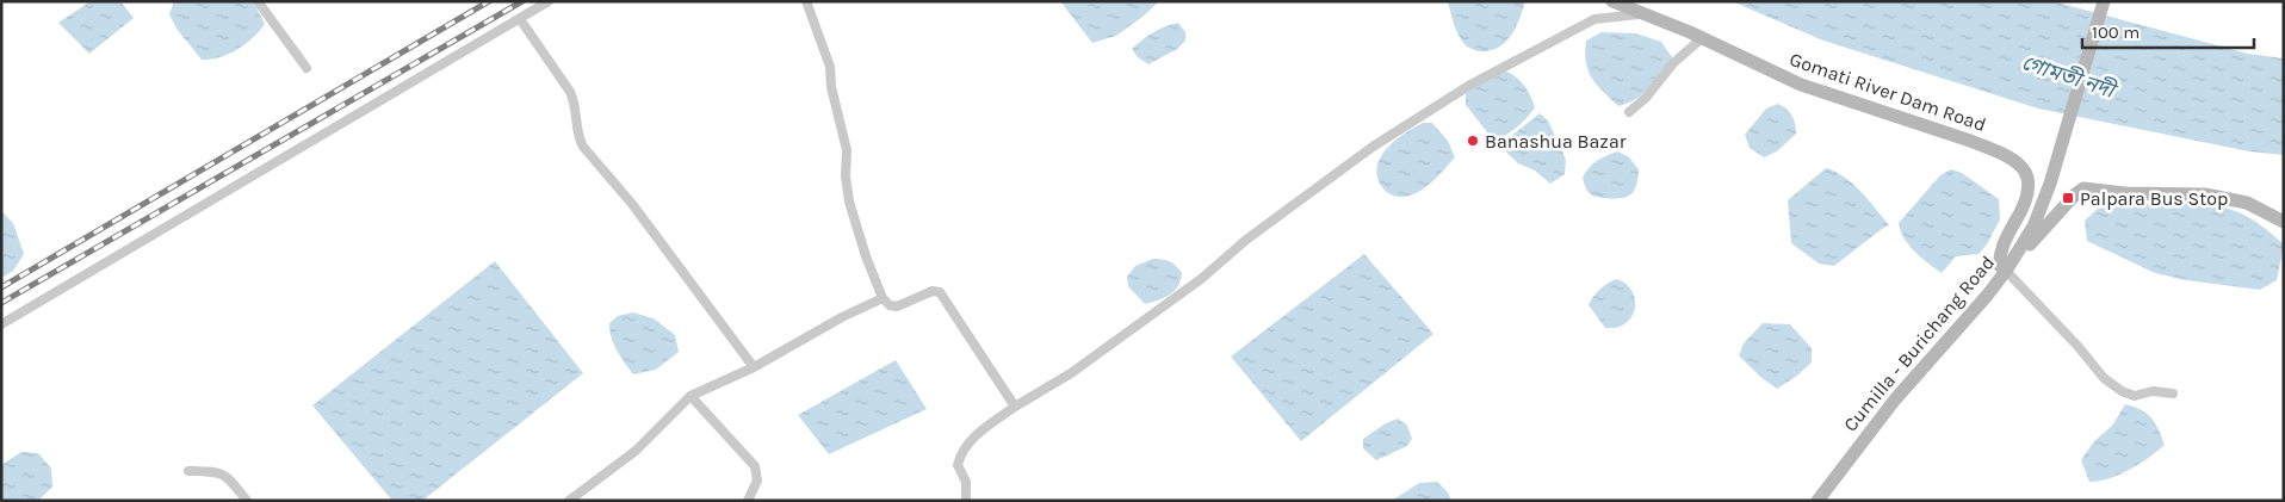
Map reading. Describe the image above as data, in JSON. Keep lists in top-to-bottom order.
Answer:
{
  "streets": {
    "main road": ["Gomati River Dam Road", "Cumilla - Burichang Road"]
  },
  "crossings": [
    ["Gomati River Dam Road", "Cumilla - Burichang Road"]
  ],
  "water": ["গোমতী নদী"],
  "places": {
    "other": ["Banashua Bazar"],
    "transit": ["Palpara Bus Stop"]
  },
  "scale_bar": "100 m"
}
